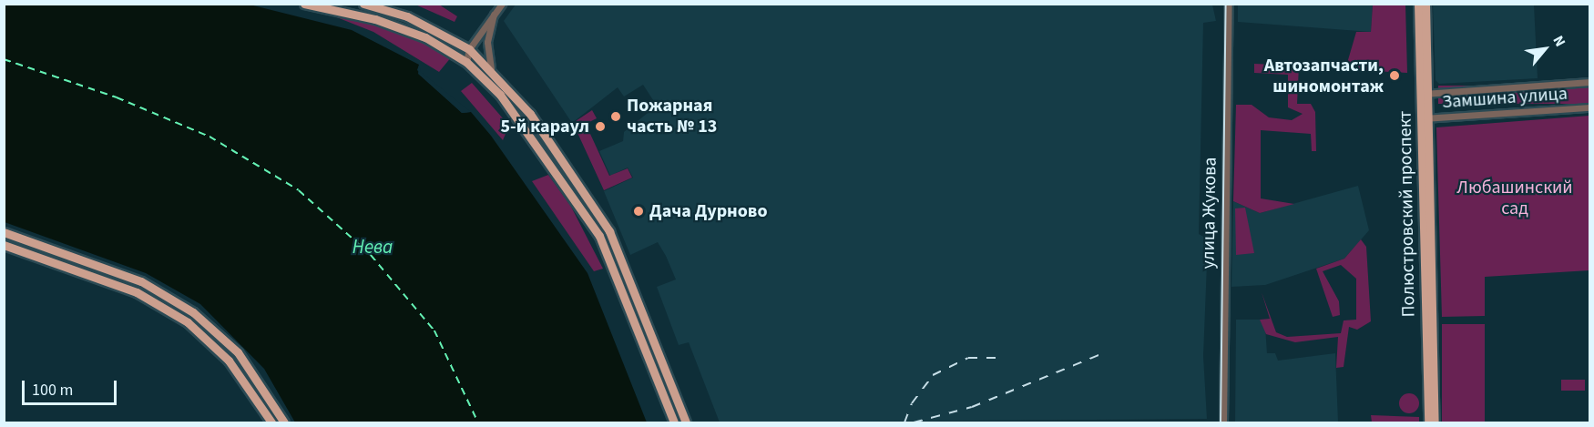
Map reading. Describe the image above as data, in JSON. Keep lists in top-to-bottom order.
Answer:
{
  "streets": {
    "main road": ["Полюстровский проспект"],
    "street": ["Замшина улица", "улица Жукова"]
  },
  "crossings": [
    ["Замшина улица", "Полюстровский проспект"]
  ],
  "water": ["Нева"],
  "parks": ["Любашинский сад"],
  "places": [
    "Автозапчасти, шиномонтаж",
    "Пожарная часть № 13",
    "5-й караул",
    "Дача Дурново"
  ],
  "scale_bar": "100 m",
  "north": "top right"
}
